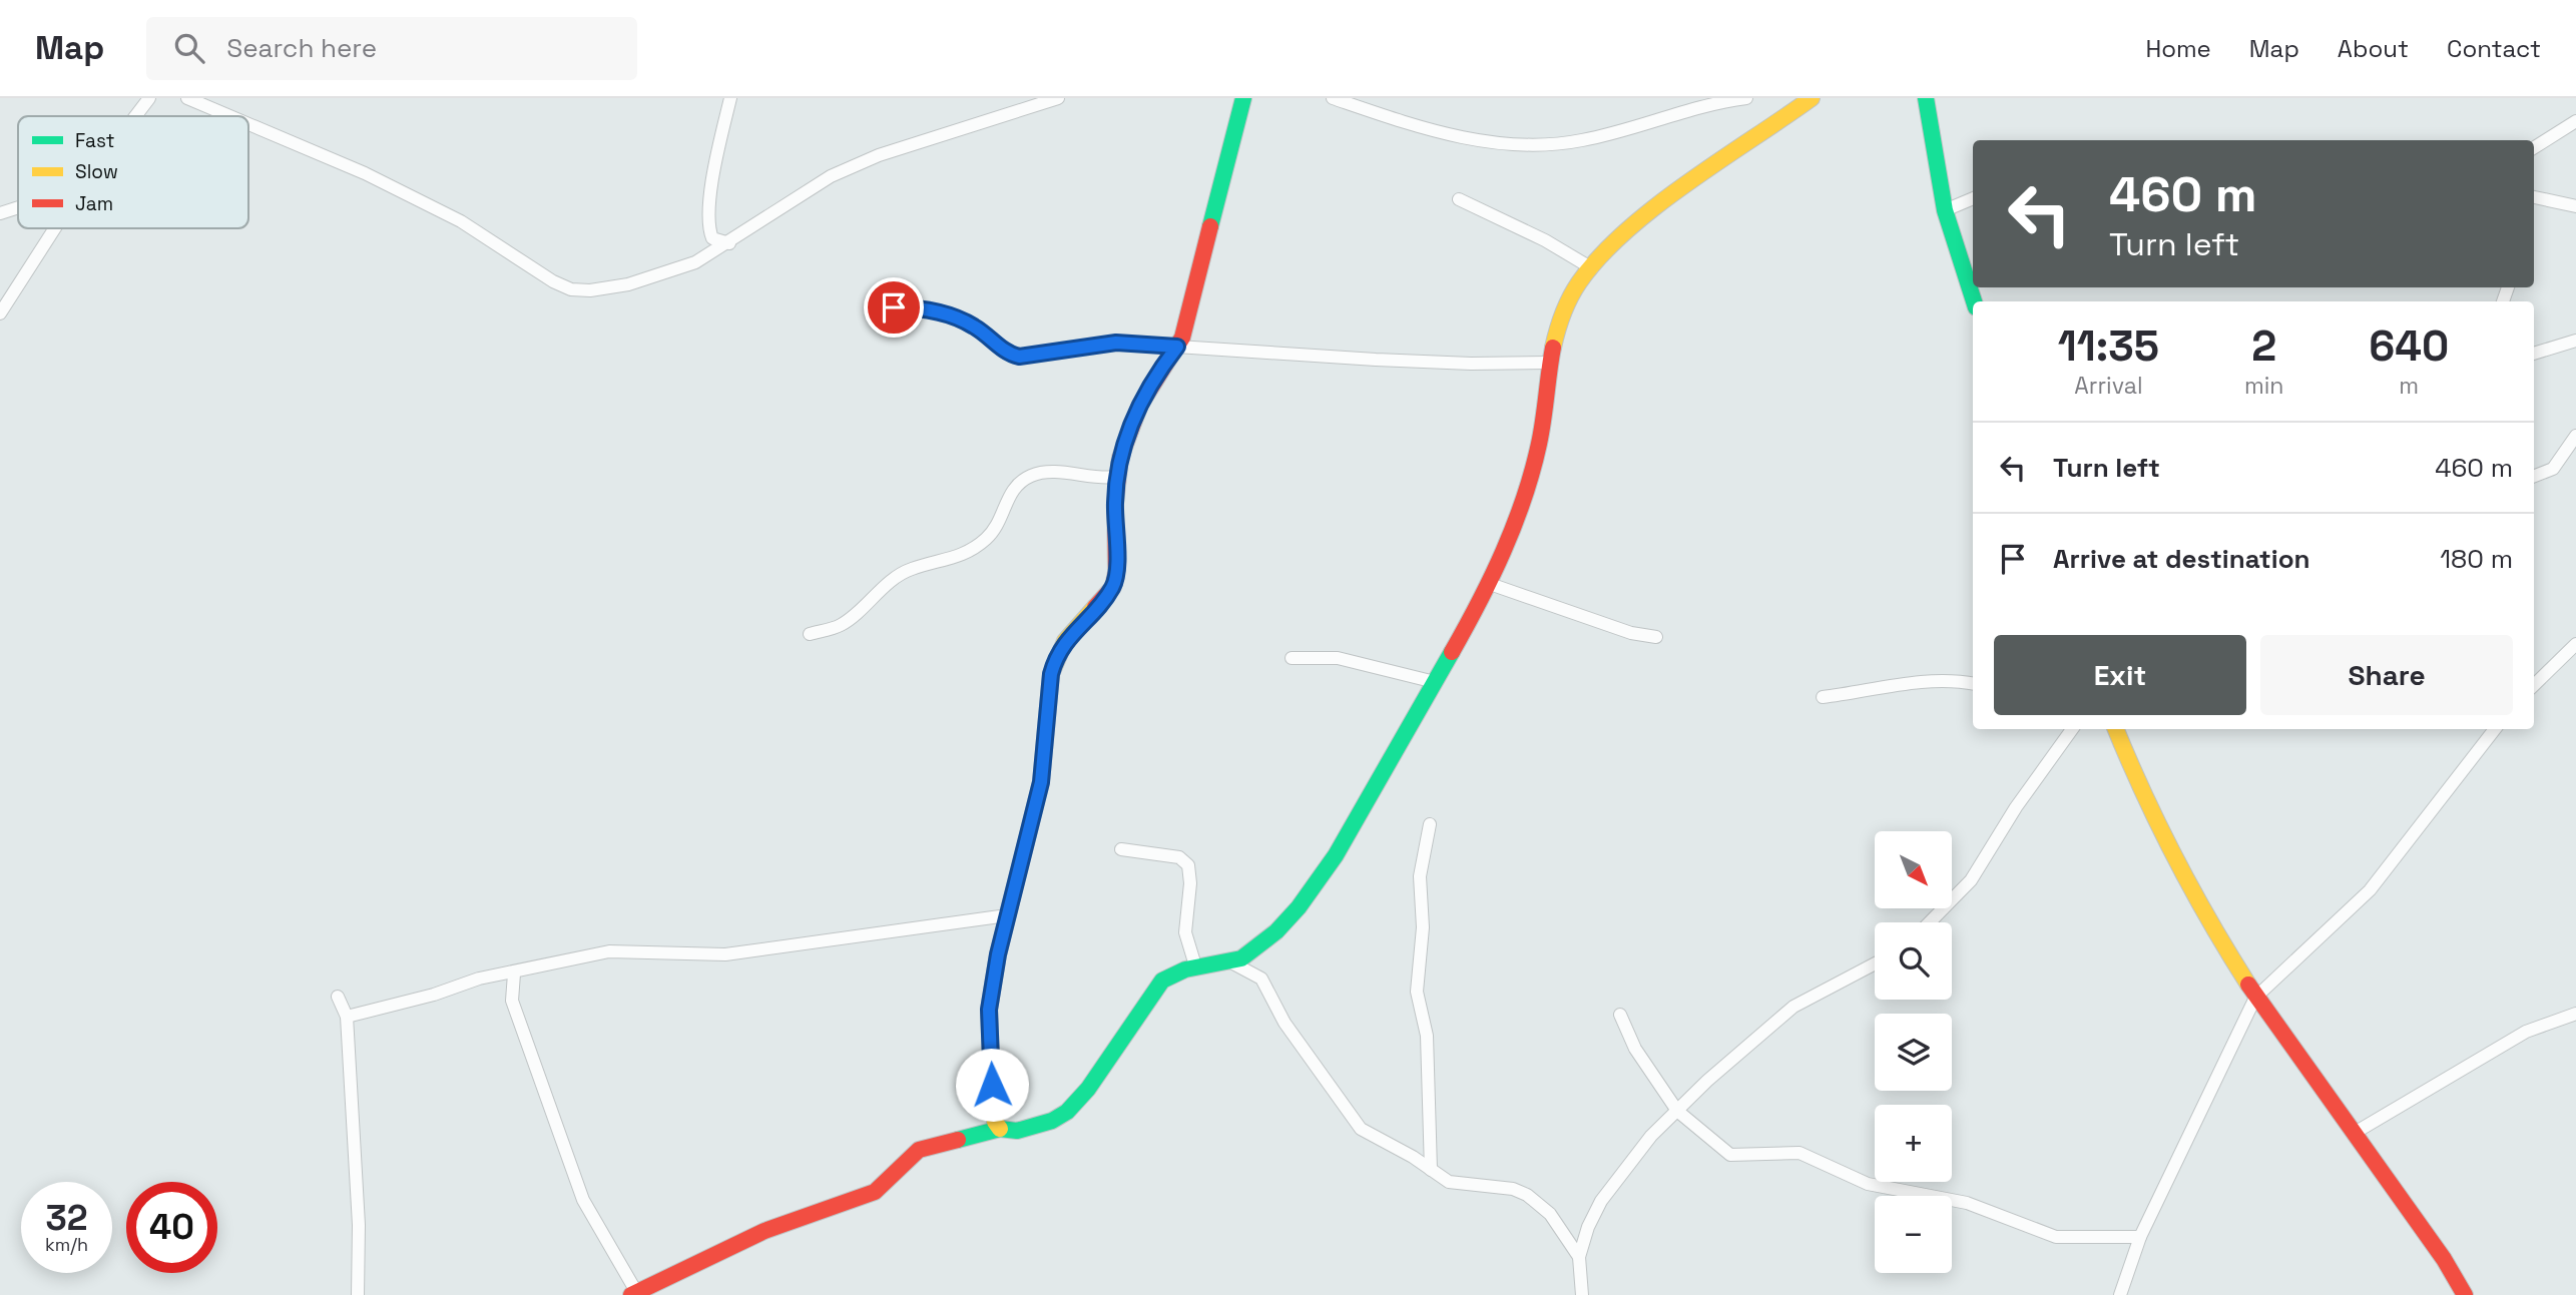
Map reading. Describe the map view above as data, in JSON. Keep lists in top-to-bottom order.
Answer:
{
  "legend": ["Fast", "Slow", "Jam"],
  "north": "bottom right",
  "page": {
    "header": "Map",
    "search": "Search here",
    "nav": [
      "Home",
      "Map",
      "About",
      "Contact"
    ],
    "turn": ["460 m", "Turn left"],
    "eta": [
      "11:35",
      "Arrival",
      "2",
      "min",
      "640",
      "m"
    ],
    "list": [
      {
        "name": "Turn left",
        "value": "460 m"
      },
      {
        "name": "Arrive at destination",
        "value": "180 m"
      }
    ],
    "buttons": ["Exit", "Share"],
    "map_buttons": ["+", "−"],
    "speed": "32 km/h",
    "limit": "40"
  }
}
